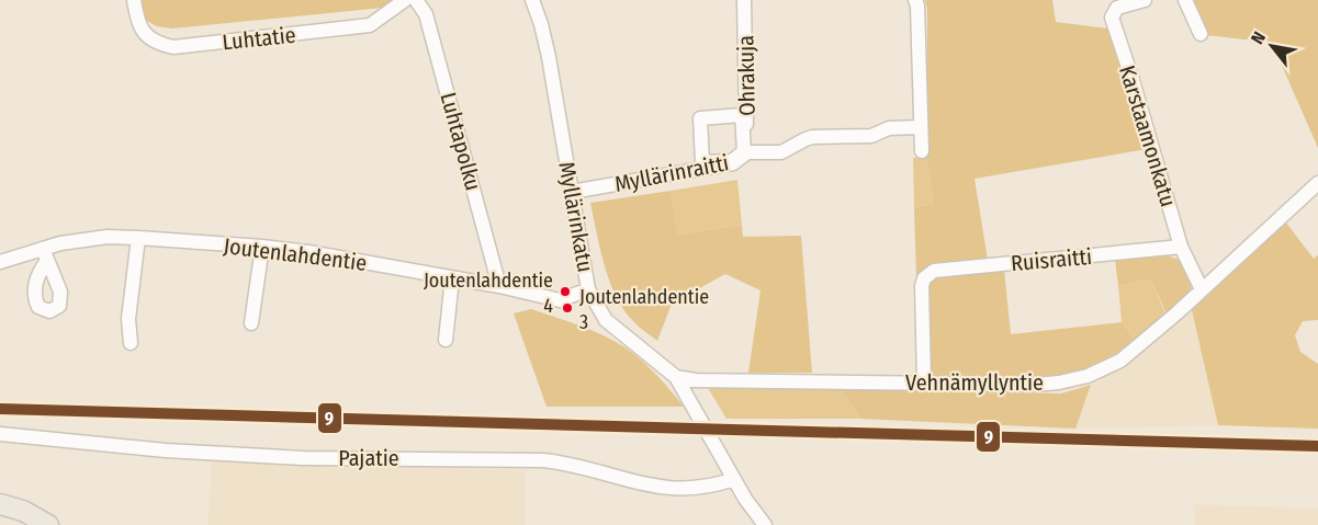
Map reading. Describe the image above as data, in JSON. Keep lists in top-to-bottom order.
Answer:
{
  "streets": {
    "street": [
      "Luhtatie",
      "Ohrakuja",
      "Karstaamonkatu",
      "Luhtapolku",
      "Myllärinraitti",
      "Myllärinkatu",
      "Joutenlahdentie",
      "Ruisraitti",
      "Vehnämyllyntie",
      "Pajatie"
    ]
  },
  "crossings": [
    ["Ohrakuja", "Myllärinraitti"],
    ["Karstaamonkatu", "Ruisraitti"],
    ["Karstaamonkatu", "Vehnämyllyntie"],
    ["Luhtapolku", "Joutenlahdentie"],
    ["Myllärinraitti", "Myllärinkatu"],
    ["Myllärinkatu", "Joutenlahdentie"],
    ["Myllärinkatu", "Vehnämyllyntie"],
    ["Myllärinkatu", "Pajatie"],
    ["Ruisraitti", "Vehnämyllyntie"]
  ],
  "places": ["Joutenlahdentie 4", "Joutenlahdentie 3"],
  "lines": ["transit line 9"],
  "north": "top left"
}
